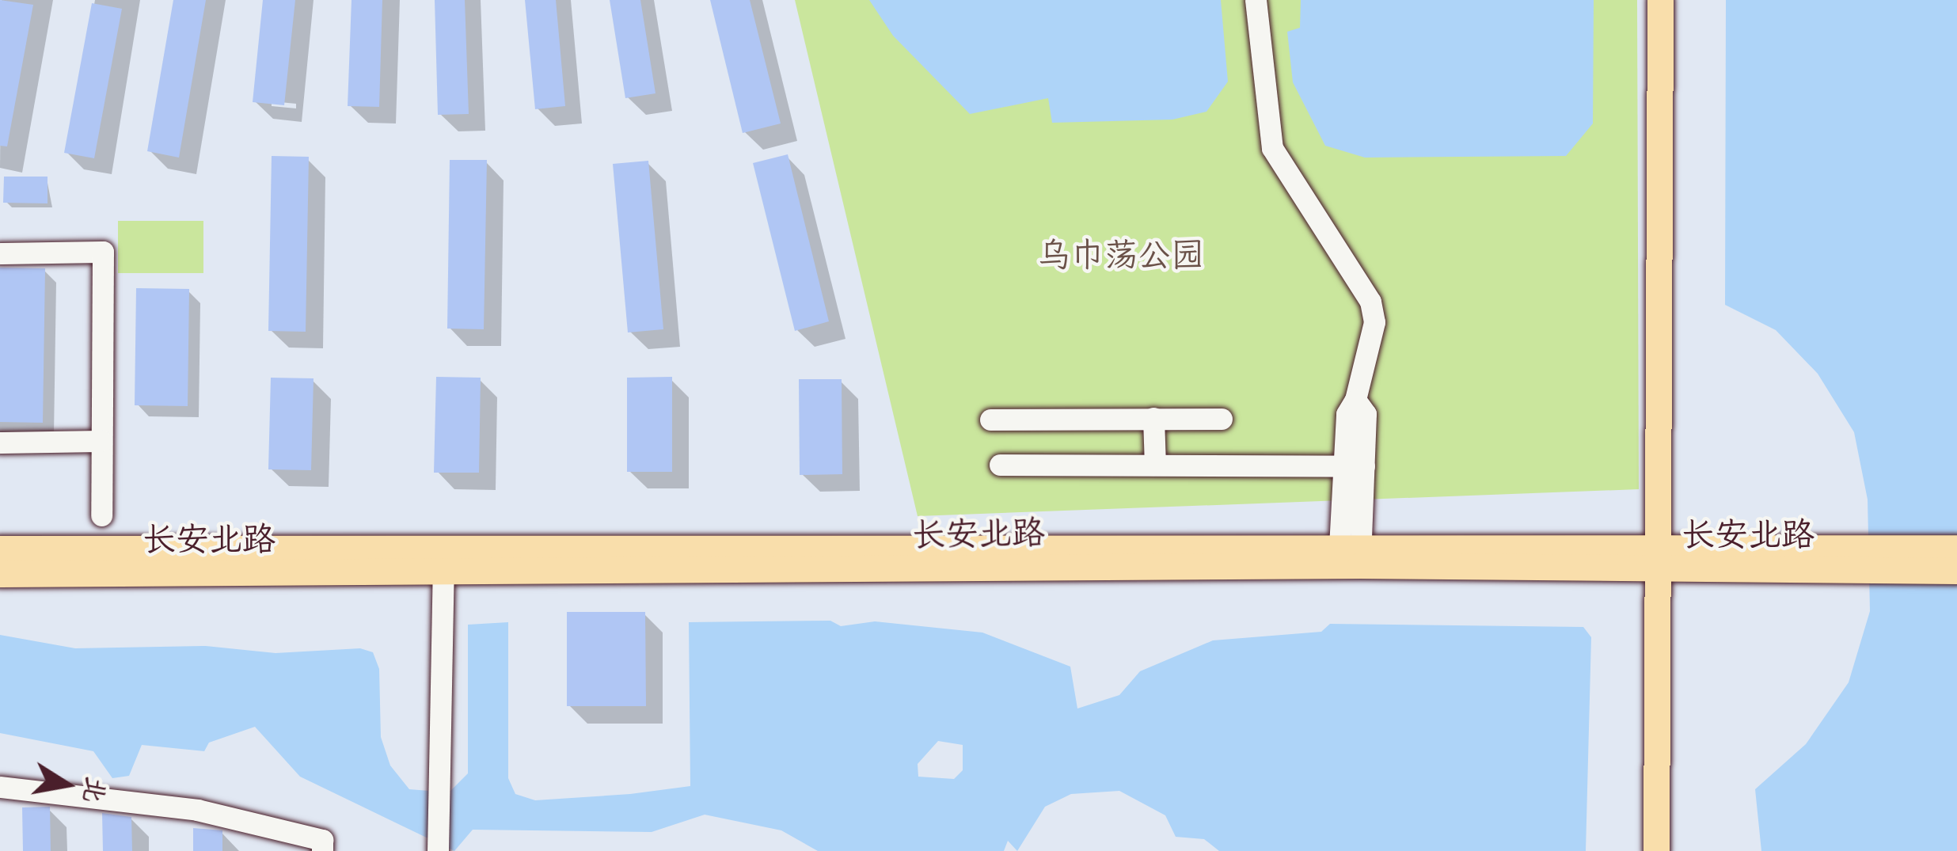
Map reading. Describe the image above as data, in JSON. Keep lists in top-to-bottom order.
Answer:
{
  "streets": {
    "main road": ["长安北路"]
  },
  "parks": ["乌巾荡公园"],
  "north": "right"
}
